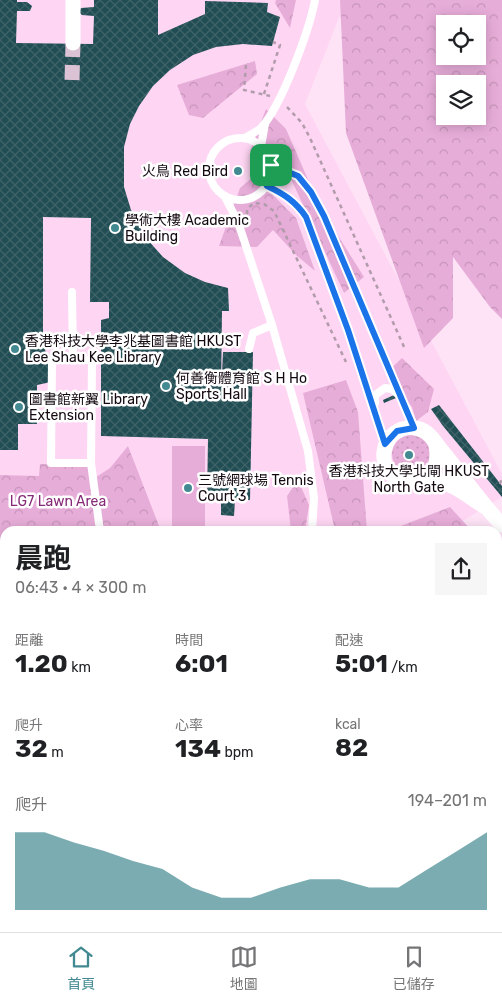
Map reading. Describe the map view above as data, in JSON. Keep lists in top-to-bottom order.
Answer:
{
  "parks": ["LG7 Lawn Area"],
  "places": [
    "火鳥 Red Bird",
    "學術大樓 Academic Building",
    "香港科技大學李兆基圖書館 HKUST Lee Shau Kee Library",
    "何善衡體育館 S H Ho Sports Hall",
    "圖書館新翼 Library Extension",
    "香港科技大學北閘 HKUST North Gate",
    "三號網球場 Tennis Court 3"
  ],
  "page": {
    "heading": ["晨跑", "06:43 · 4 × 300 m"],
    "stats": [
      ["距離", "1.20 km"],
      ["時間", "6:01"],
      ["配速", "5:01 /km"],
      ["爬升", "32 m"],
      ["心率", "134 bpm"],
      ["kcal", "82"]
    ],
    "chart": ["爬升", "194–201 m"],
    "tabs": ["首頁", "地圖", "已儲存"]
  }
}
